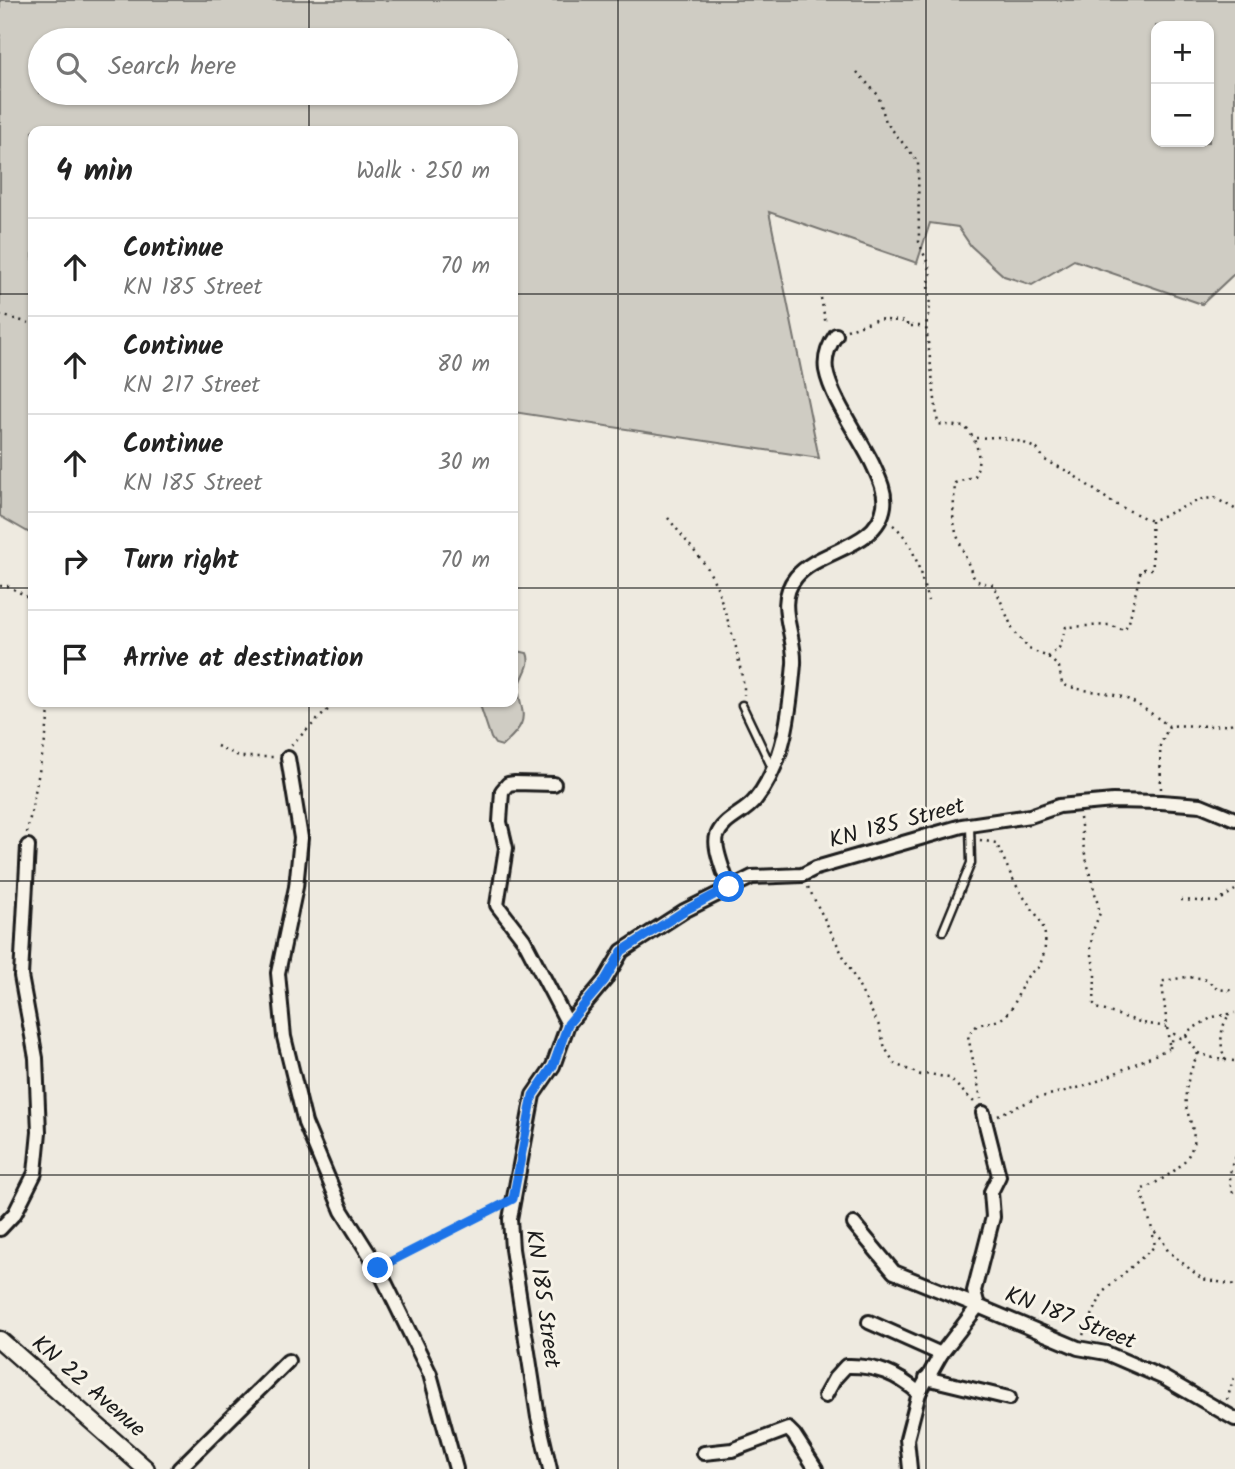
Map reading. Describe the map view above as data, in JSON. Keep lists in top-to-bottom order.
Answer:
{
  "streets": {
    "street": ["KN 185 Street", "KN 187 Street", "KN 22 Avenue"]
  },
  "page": {
    "map_buttons": ["+", "−"],
    "search": "Search here",
    "heading": ["4 min", "Walk · 250 m"],
    "list": [
      ["Continue", "KN 185 Street", "70 m"],
      ["Continue", "KN 217 Street", "80 m"],
      ["Continue", "KN 185 Street", "30 m"],
      ["Turn right", "70 m"],
      "Arrive at destination"
    ]
  }
}
